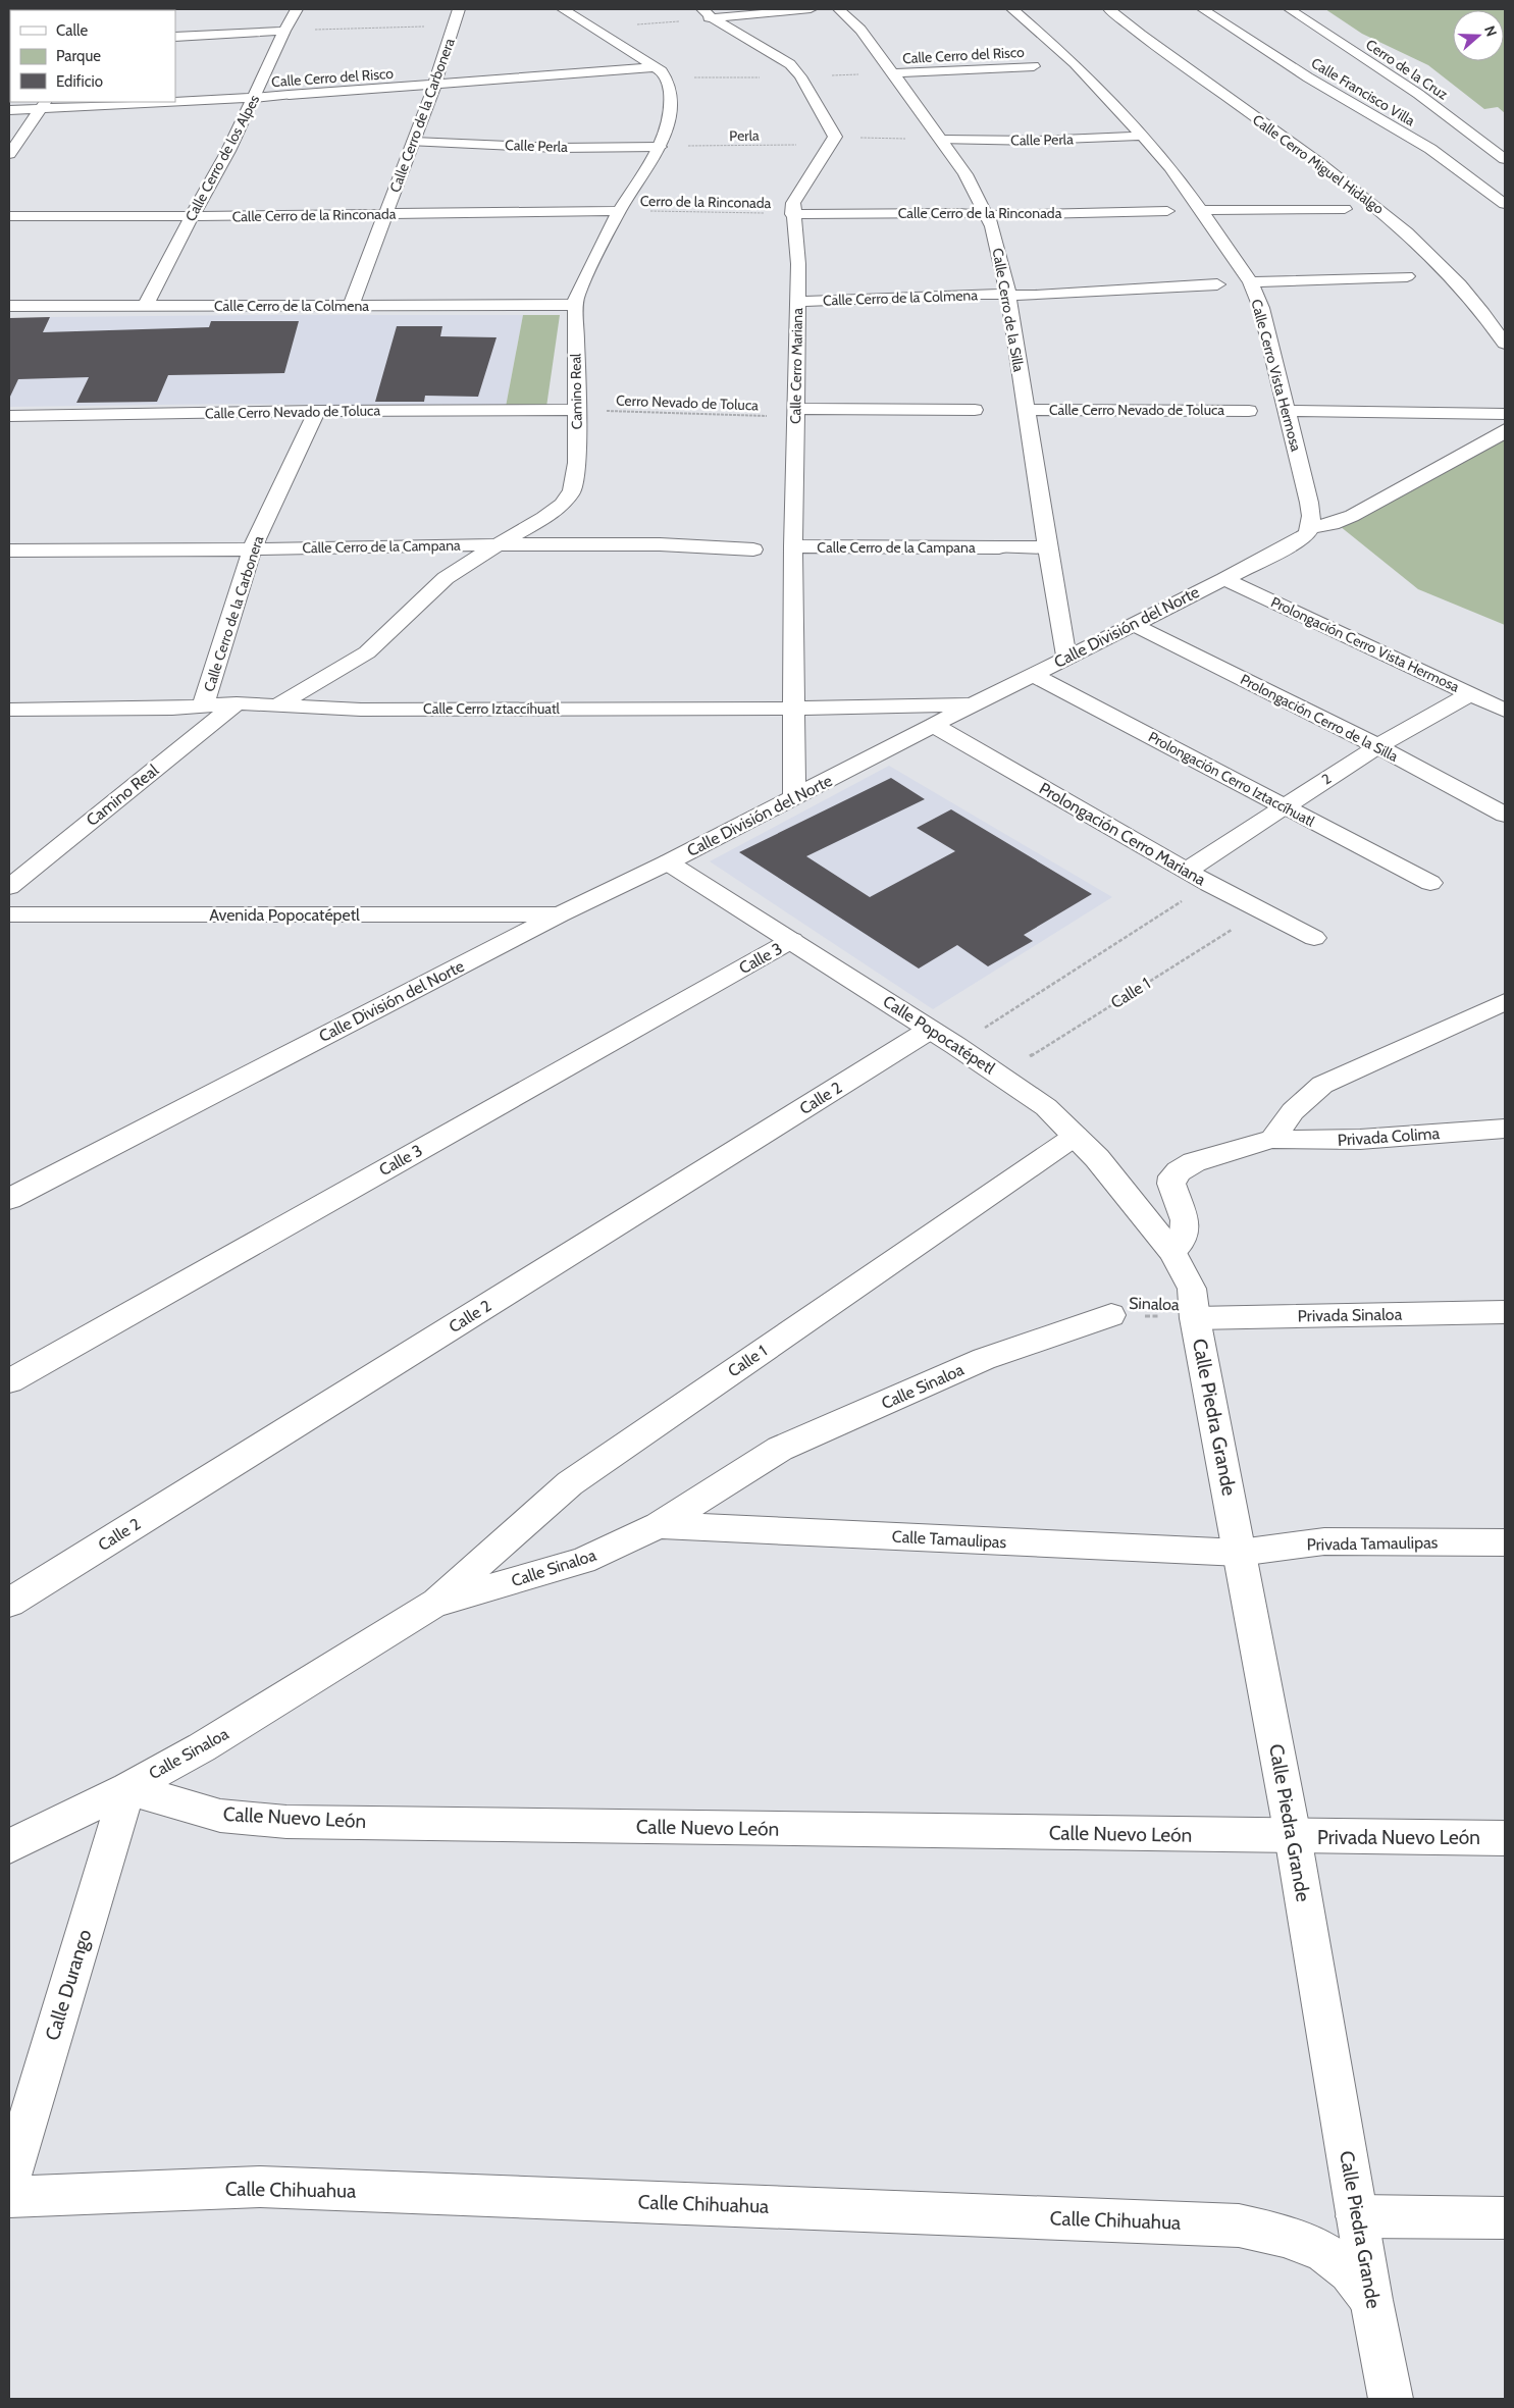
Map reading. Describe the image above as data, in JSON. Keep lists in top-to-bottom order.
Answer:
{
  "streets": {
    "street": [
      "Calle Cerro del Risco",
      "Cerro de la Cruz",
      "Calle Francisco Villa",
      "Calle Cerro de la Carbonera",
      "Calle Perla",
      "Calle Cerro de los Alpes",
      "Calle Cerro Miguel Hidalgo",
      "Calle Cerro de la Rinconada",
      "Calle Cerro de la Colmena",
      "Calle Cerro de la Silla",
      "Calle Cerro Mariana",
      "Calle Cerro Vista Hermosa",
      "Camino Real",
      "Calle Cerro Nevado de Toluca",
      "Calle Cerro de la Campana",
      "Calle División del Norte",
      "Prolongación Cerro Vista Hermosa",
      "Calle Cerro Iztaccíhuatl",
      "Prolongación Cerro de la Silla",
      "Prolongación Cerro Iztaccíhuatl",
      "2",
      "Prolongación Cerro Mariana",
      "Avenida Popocatépetl",
      "Calle 3",
      "Calle 1",
      "Calle Popocatépetl",
      "Calle 2",
      "Privada Colima",
      "Privada Sinaloa",
      "Calle Sinaloa",
      "Calle Piedra Grande",
      "Calle Tamaulipas",
      "Privada Tamaulipas",
      "Calle Nuevo León",
      "Privada Nuevo León",
      "Calle Durango",
      "Calle Chihuahua"
    ],
    "path": [
      "Perla",
      "Cerro de la Rinconada",
      "Cerro Nevado de Toluca",
      "Sinaloa"
    ]
  },
  "crossings": [
    ["Calle Cerro del Risco", "Calle Cerro de la Carbonera"],
    ["Calle Cerro del Risco", "Calle Cerro de los Alpes"],
    ["Calle Cerro del Risco", "Calle Cerro de la Silla"],
    ["Calle Cerro del Risco", "Camino Real"],
    ["Calle Cerro de la Carbonera", "Calle Perla"],
    ["Calle Cerro de la Carbonera", "Calle Cerro de la Rinconada"],
    ["Calle Cerro de la Carbonera", "Calle Cerro de la Colmena"],
    ["Calle Cerro de la Carbonera", "Calle Cerro Nevado de Toluca"],
    ["Calle Cerro de la Carbonera", "Calle Cerro de la Campana"],
    ["Calle Cerro de la Carbonera", "Calle Cerro Iztaccíhuatl"],
    ["Perla", "Calle Perla"],
    ["Perla", "Calle Cerro de la Silla"],
    ["Perla", "Calle Cerro Mariana"],
    ["Perla", "Camino Real"],
    ["Calle Perla", "Calle Cerro de la Silla"],
    ["Calle Perla", "Calle Cerro Vista Hermosa"],
    ["Calle Perla", "Camino Real"],
    ["Calle Cerro de los Alpes", "Calle Cerro de la Rinconada"],
    ["Calle Cerro de los Alpes", "Calle Cerro de la Colmena"],
    ["Cerro de la Rinconada", "Calle Cerro de la Rinconada"],
    ["Cerro de la Rinconada", "Calle Cerro Mariana"],
    ["Cerro de la Rinconada", "Camino Real"],
    ["Calle Cerro de la Rinconada", "Calle Cerro de la Silla"],
    ["Calle Cerro de la Rinconada", "Calle Cerro Mariana"],
    ["Calle Cerro de la Rinconada", "Camino Real"],
    ["Calle Cerro de la Colmena", "Calle Cerro de la Silla"],
    ["Calle Cerro de la Colmena", "Calle Cerro Mariana"],
    ["Calle Cerro de la Colmena", "Camino Real"],
    ["Calle Cerro de la Silla", "Calle Cerro Nevado de Toluca"],
    ["Calle Cerro de la Silla", "Calle Cerro de la Campana"],
    ["Calle Cerro de la Silla", "Calle División del Norte"],
    ["Calle Cerro Mariana", "Cerro Nevado de Toluca"],
    ["Calle Cerro Mariana", "Calle Cerro de la Campana"],
    ["Calle Cerro Mariana", "Calle División del Norte"],
    ["Calle Cerro Mariana", "Calle Cerro Iztaccíhuatl"],
    ["Calle Cerro Vista Hermosa", "Calle División del Norte"],
    ["Camino Real", "Cerro Nevado de Toluca"],
    ["Camino Real", "Calle Cerro Nevado de Toluca"],
    ["Camino Real", "Calle Cerro de la Campana"],
    ["Camino Real", "Calle Cerro Iztaccíhuatl"],
    ["Cerro Nevado de Toluca", "Calle Cerro Nevado de Toluca"],
    ["Calle División del Norte", "Prolongación Cerro Vista Hermosa"],
    ["Calle División del Norte", "Calle Cerro Iztaccíhuatl"],
    ["Calle División del Norte", "Prolongación Cerro de la Silla"],
    ["Calle División del Norte", "Prolongación Cerro Iztaccíhuatl"],
    ["Calle División del Norte", "Prolongación Cerro Mariana"],
    ["Calle División del Norte", "Avenida Popocatépetl"],
    ["Calle División del Norte", "Calle Popocatépetl"],
    ["Prolongación Cerro Vista Hermosa", "2"],
    ["Prolongación Cerro de la Silla", "2"],
    ["Prolongación Cerro Iztaccíhuatl", "2"],
    ["2", "Prolongación Cerro Mariana"],
    ["Prolongación Cerro Mariana", "Calle 1"],
    ["Calle 3", "Calle Popocatépetl"],
    ["Calle 1", "Calle Popocatépetl"],
    ["Calle 1", "Calle Sinaloa"],
    ["Calle Popocatépetl", "Calle 2"],
    ["Calle Popocatépetl", "Calle Piedra Grande"],
    ["Sinaloa", "Privada Sinaloa"],
    ["Sinaloa", "Calle Sinaloa"],
    ["Sinaloa", "Calle Piedra Grande"],
    ["Privada Sinaloa", "Calle Piedra Grande"],
    ["Calle Sinaloa", "Calle Tamaulipas"],
    ["Calle Sinaloa", "Calle Nuevo León"],
    ["Calle Sinaloa", "Calle Durango"],
    ["Calle Piedra Grande", "Calle Tamaulipas"],
    ["Calle Piedra Grande", "Privada Tamaulipas"],
    ["Calle Piedra Grande", "Calle Nuevo León"],
    ["Calle Piedra Grande", "Privada Nuevo León"],
    ["Calle Piedra Grande", "Calle Chihuahua"],
    ["Calle Tamaulipas", "Privada Tamaulipas"],
    ["Calle Nuevo León", "Privada Nuevo León"],
    ["Calle Nuevo León", "Calle Durango"]
  ],
  "legend": ["Calle", "Parque", "Edificio"],
  "north": "right"
}
